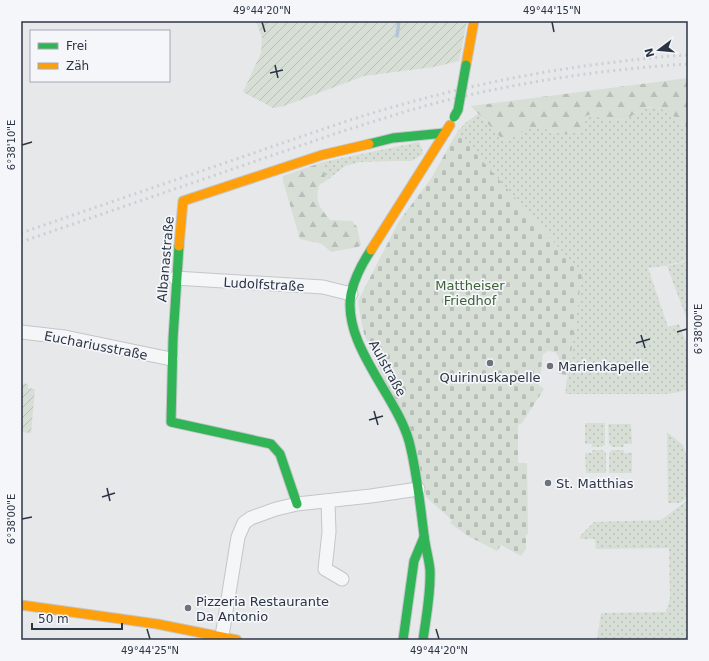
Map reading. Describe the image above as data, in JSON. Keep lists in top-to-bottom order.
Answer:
{
  "streets": {
    "street": [
      "Albanastraße",
      "Ludolfstraße",
      "Euchariusstraße",
      "Aulstraße"
    ]
  },
  "crossings": [
    ["Albanastraße", "Ludolfstraße"],
    ["Albanastraße", "Euchariusstraße"],
    ["Albanastraße", "Aulstraße"],
    ["Ludolfstraße", "Aulstraße"]
  ],
  "parks": ["Mattheiser Friedhof"],
  "places": [
    "Quirinuskapelle",
    "Marienkapelle",
    "St. Matthias",
    "Pizzeria Restaurante Da Antonio"
  ],
  "legend": ["Frei", "Zäh"],
  "scale_bar": "50 m",
  "north": "left",
  "coordinates": [
    "49°44'20\"N",
    "49°44'15\"N",
    "6°38'10\"E",
    "6°38'00\"E",
    "49°44'25\"N"
  ]
}
